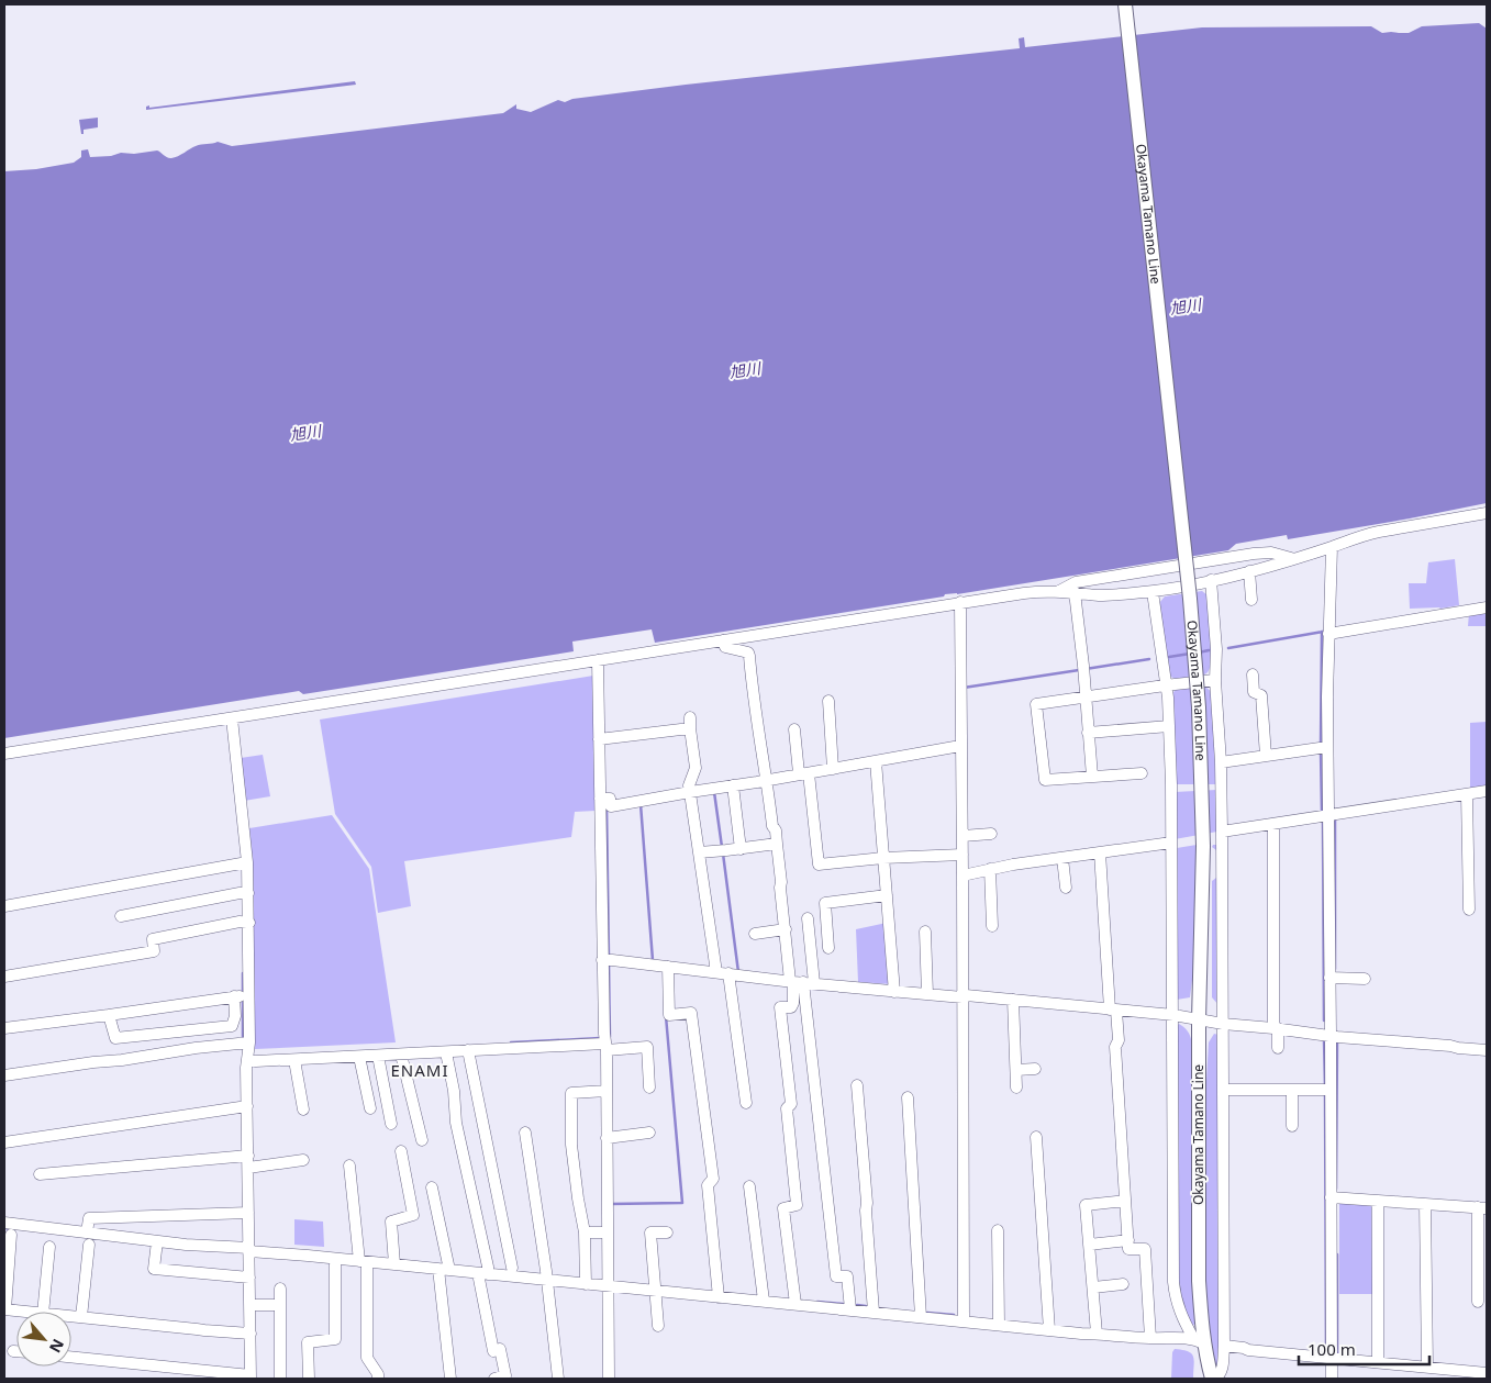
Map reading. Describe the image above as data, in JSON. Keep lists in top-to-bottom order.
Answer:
{
  "streets": {
    "main road": ["Okayama Tamano Line"]
  },
  "districts": ["ENAMI"],
  "water": ["旭川"],
  "scale_bar": "100 m",
  "north": "bottom right"
}
